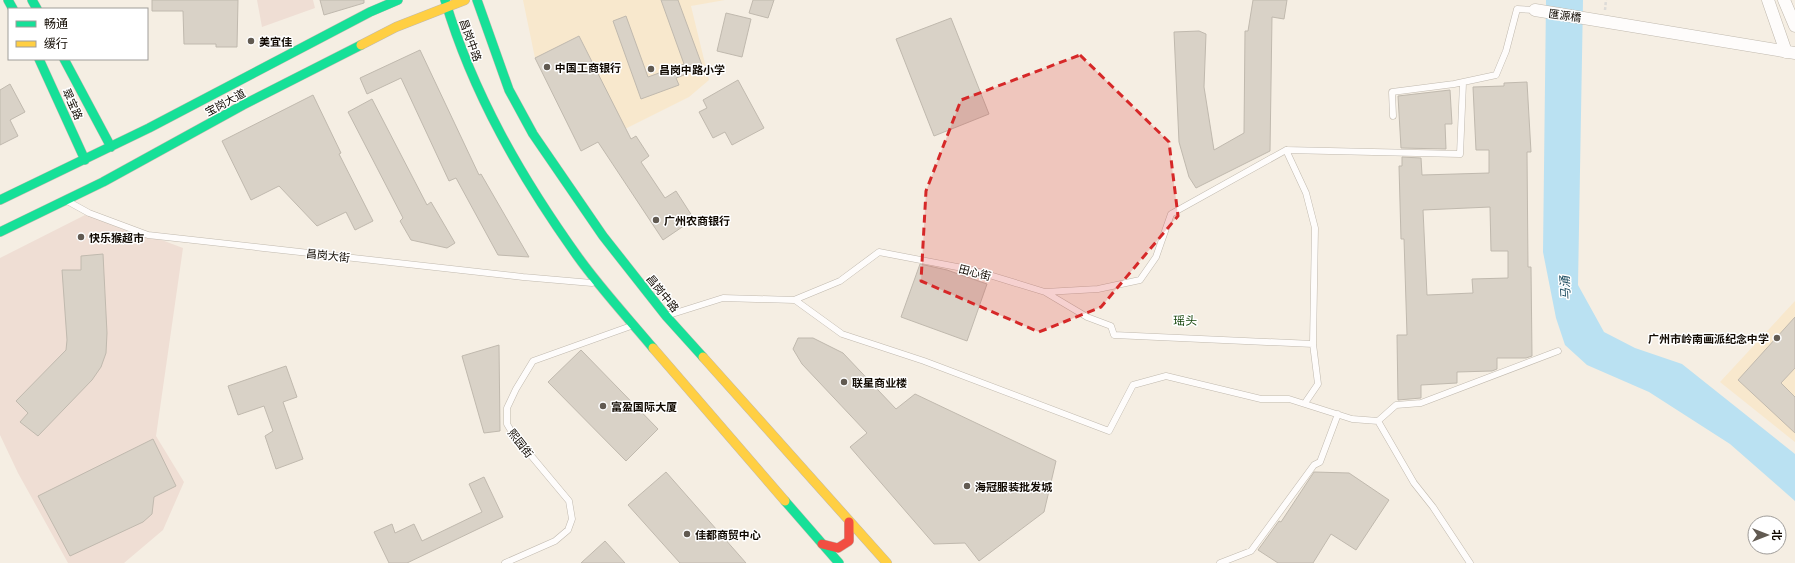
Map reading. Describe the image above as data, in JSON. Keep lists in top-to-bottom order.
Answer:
{
  "streets": {
    "main road": ["昌岗中路", "宝岗大道", "翠宝路"],
    "street": ["匯源橋"],
    "lane": ["昌岗大街", "田心街", "熙园街"]
  },
  "crossings": [
    ["昌岗中路", "宝岗大道"],
    ["昌岗中路", "昌岗大街"],
    ["昌岗中路", "田心街"],
    ["昌岗中路", "熙园街"],
    ["宝岗大道", "翠宝路"],
    ["宝岗大道", "昌岗大街"]
  ],
  "districts": ["瑶头"],
  "water": ["马涌"],
  "places": [
    "美宜佳",
    "中国工商银行",
    "昌岗中路小学",
    "广州农商银行",
    "快乐猴超市",
    "广州市岭南画派纪念中学",
    "联星商业楼",
    "富盈国际大厦",
    "海冠服装批发城",
    "佳都商贸中心"
  ],
  "legend": ["畅通", "缓行"],
  "north": "right"
}
